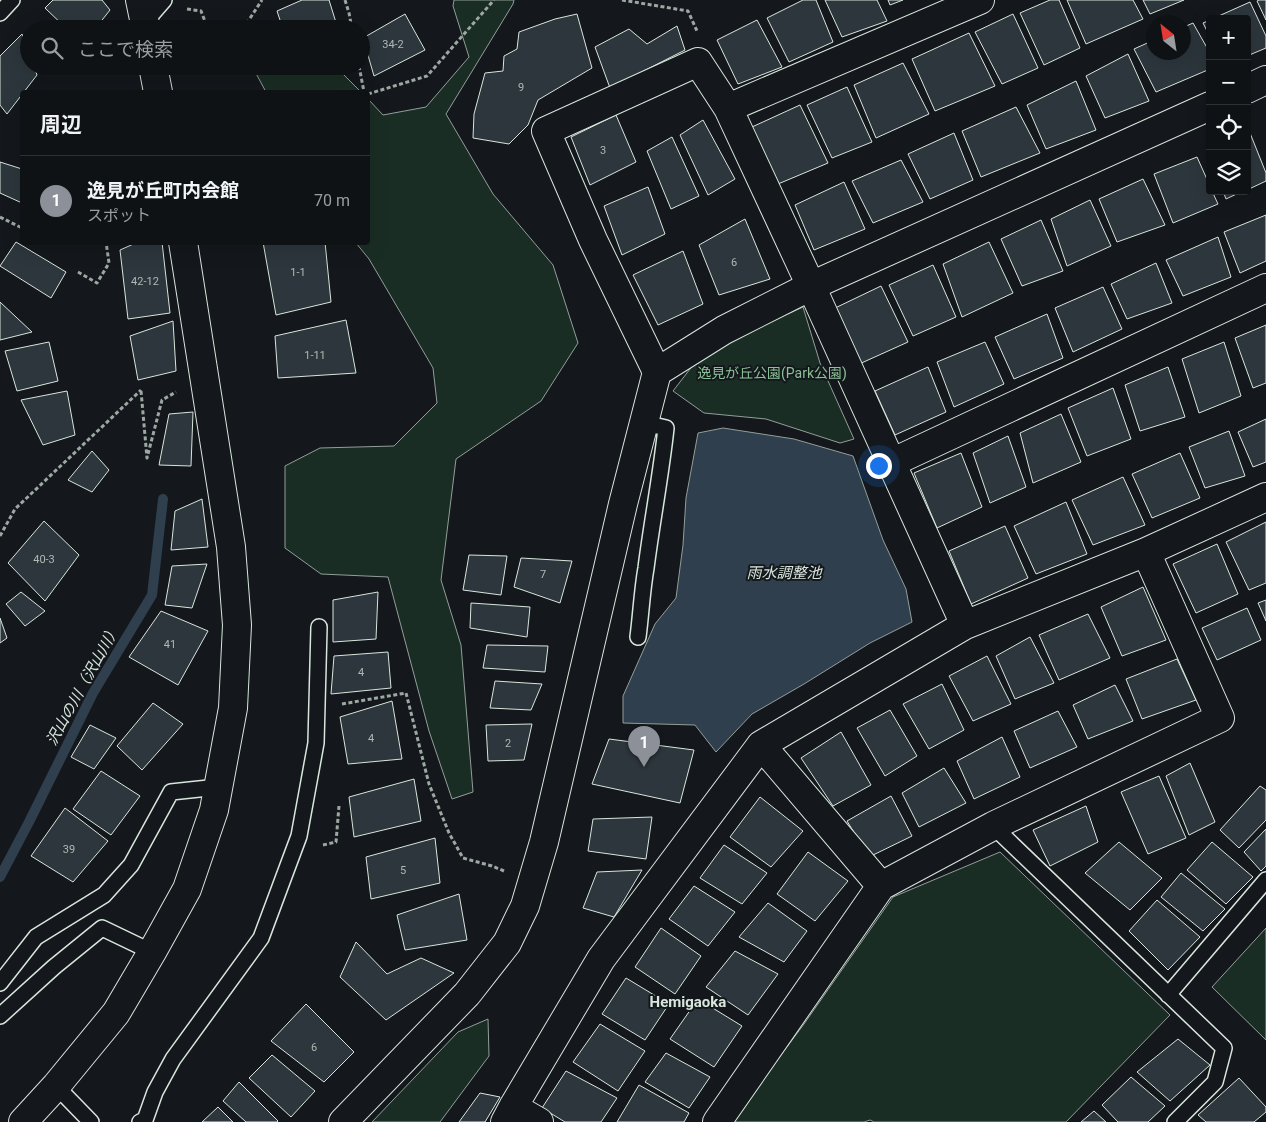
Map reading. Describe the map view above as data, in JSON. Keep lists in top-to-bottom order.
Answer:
{
  "districts": ["Hemigaoka"],
  "water": ["雨水調整池", "沢山の川（沢山川）"],
  "parks": ["逸見が丘公園(Park公園)"],
  "house_numbers": [
    "34-2",
    "9",
    "3",
    "6",
    "1-1",
    "42-12",
    "1-11",
    "40-3",
    "7",
    "41",
    "4",
    "4",
    "2",
    "39",
    "5",
    "6"
  ],
  "north": "top left",
  "page": {
    "map_buttons": ["+", "−"],
    "search": "ここで検索",
    "heading": "周辺",
    "list": [
      {
        "mark": "1",
        "name": "逸見が丘町内会館",
        "note": "スポット",
        "value": "70 m"
      }
    ],
    "pins": "1"
  }
}
